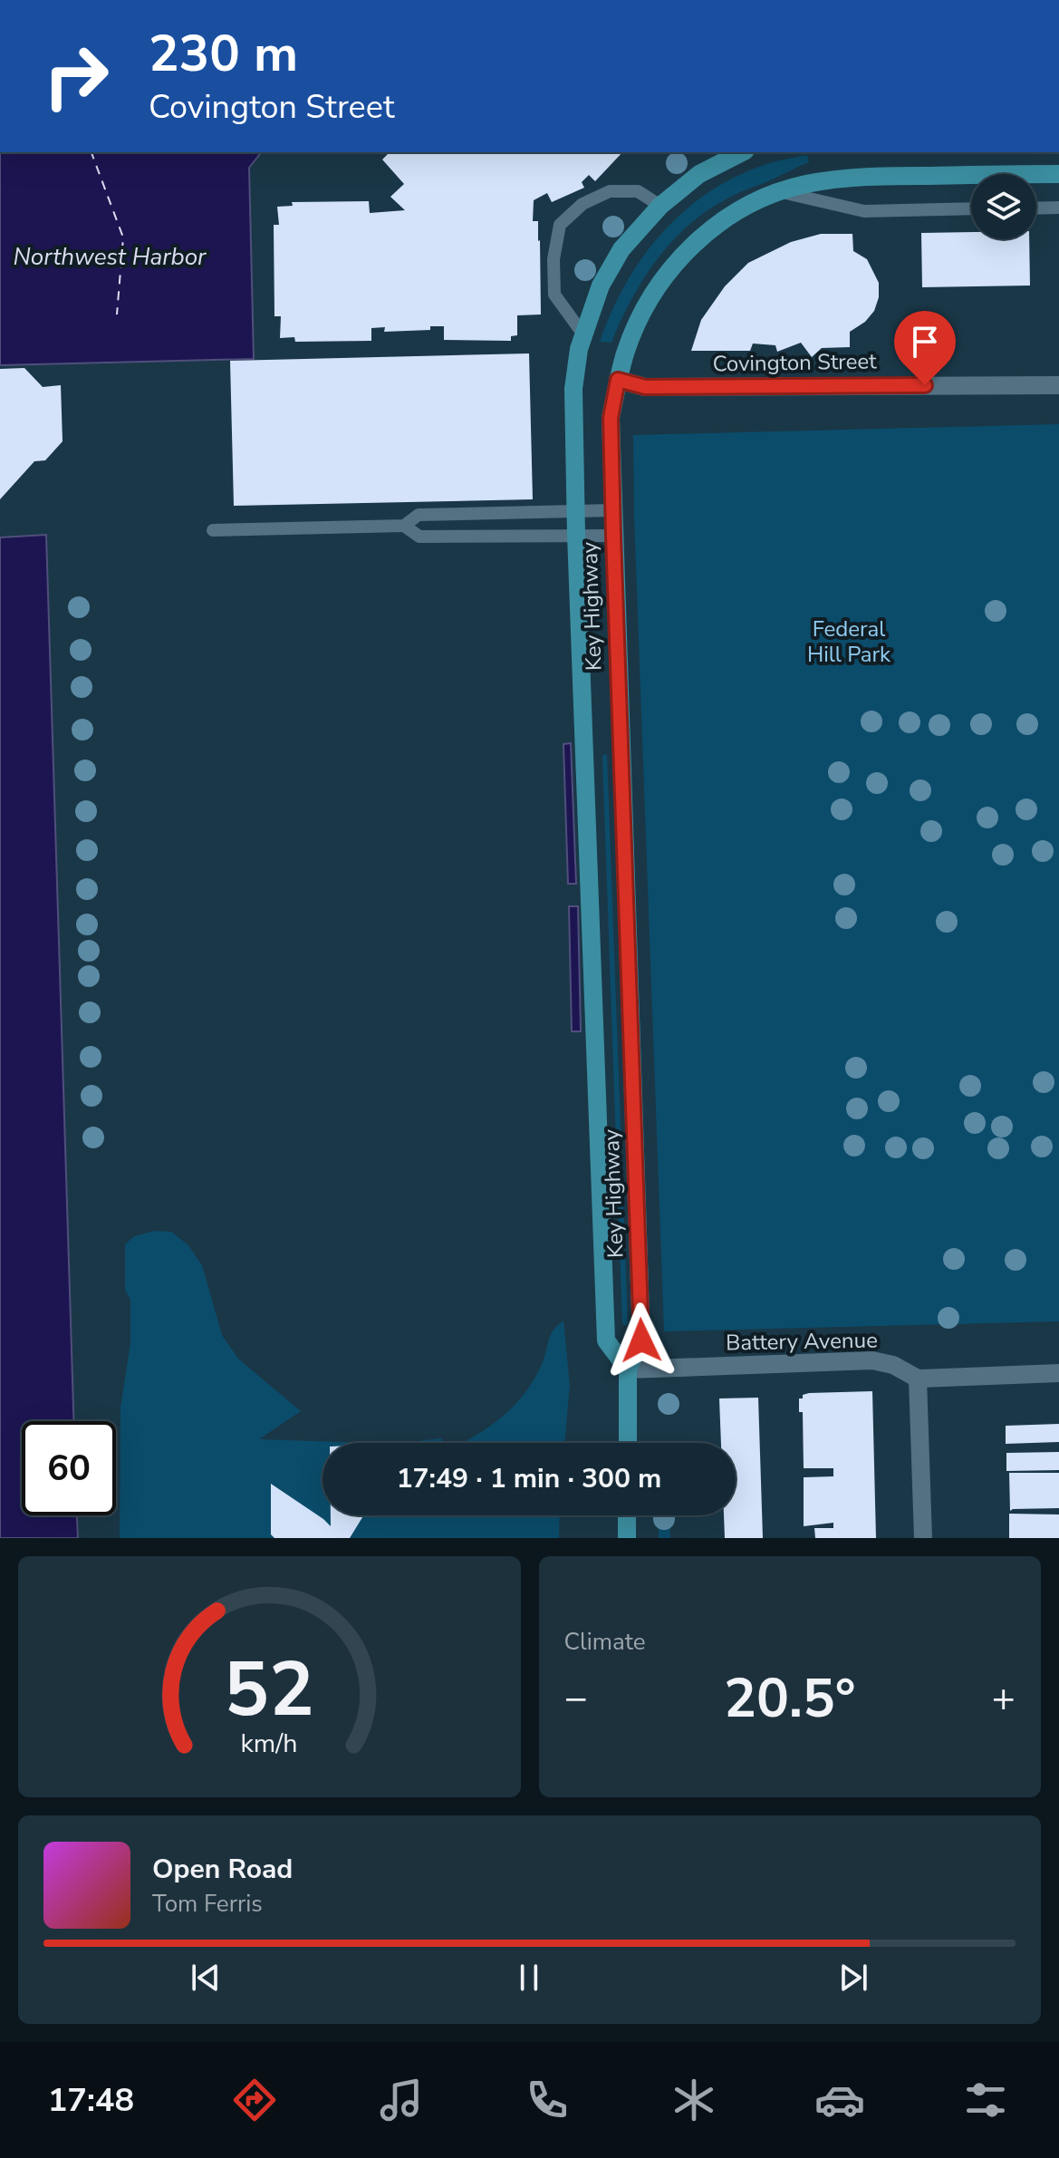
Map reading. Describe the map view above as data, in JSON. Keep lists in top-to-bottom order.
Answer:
{
  "streets": {
    "main road": ["Key Highway"],
    "street": ["Covington Street", "Battery Avenue"]
  },
  "crossings": [
    ["Covington Street", "Key Highway"],
    ["Key Highway", "Battery Avenue"]
  ],
  "water": ["Northwest Harbor"],
  "parks": ["Federal Hill Park"],
  "page": {
    "turn": ["230 m", "Covington Street"],
    "limit": "60",
    "trip": "17:49 · 1 min · 300 m",
    "tile": "Climate",
    "heat": ["−", "20.5°", "+"],
    "song": ["Open Road", "Tom Ferris"],
    "tabs": "17:48",
    "gauge": ["52", "km/h"]
  }
}
